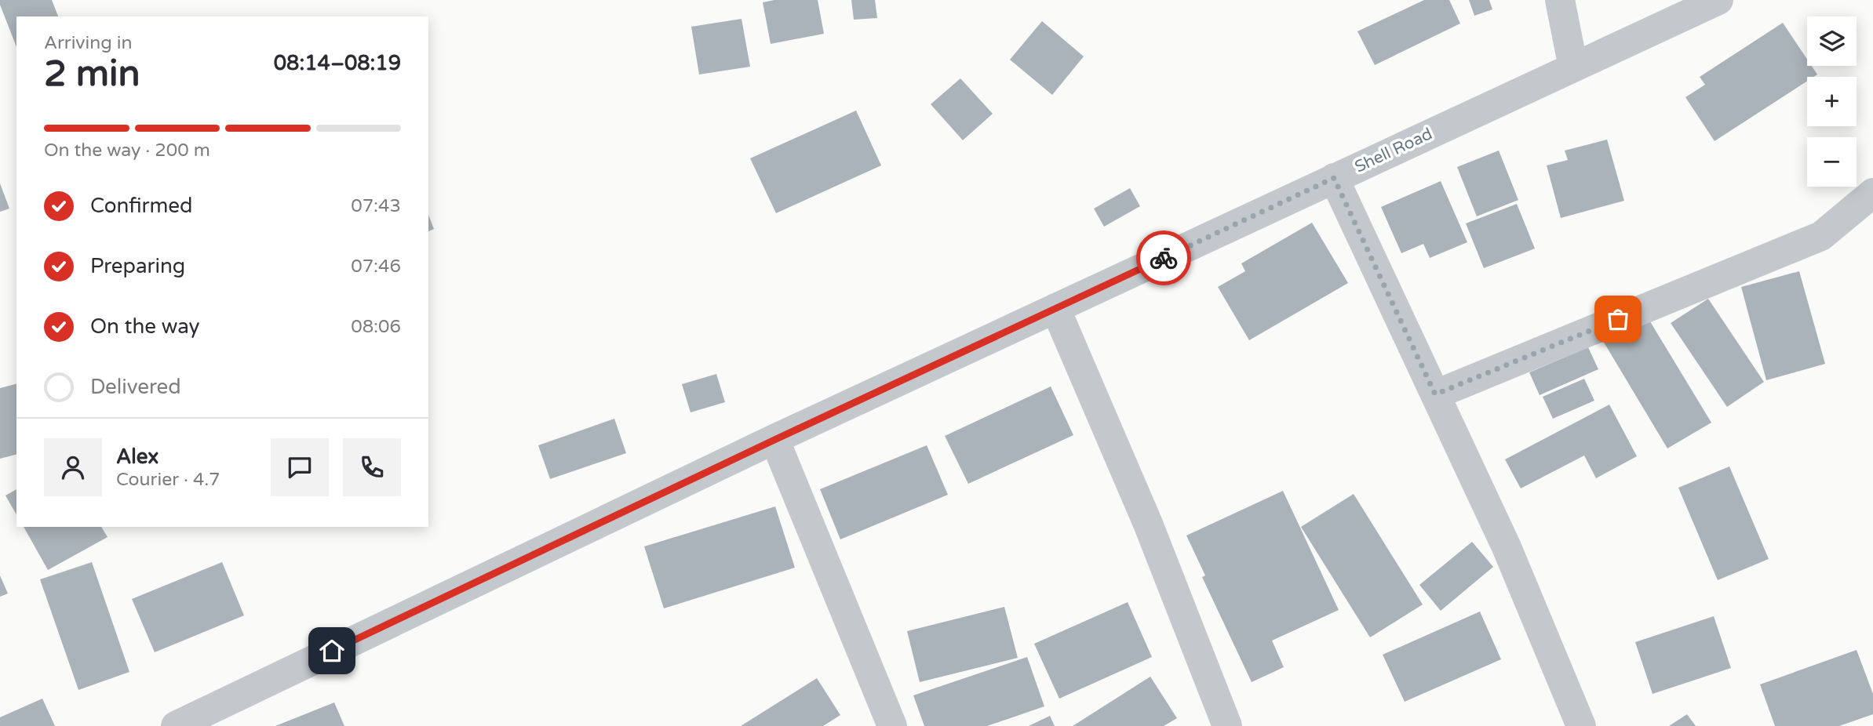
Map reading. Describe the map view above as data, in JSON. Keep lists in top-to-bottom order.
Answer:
{
  "streets": {
    "street": ["Shell Road"]
  },
  "page": {
    "map_buttons": ["+", "−"],
    "heading": ["2 min", "Arriving in", "08:14–08:19"],
    "panel": ["Alex", "Courier · 4.7"],
    "bar": "On the way · 200 m",
    "list": [
      ["Confirmed", "07:43"],
      ["Preparing", "07:46"],
      ["On the way", "08:06"],
      "Delivered"
    ]
  }
}
